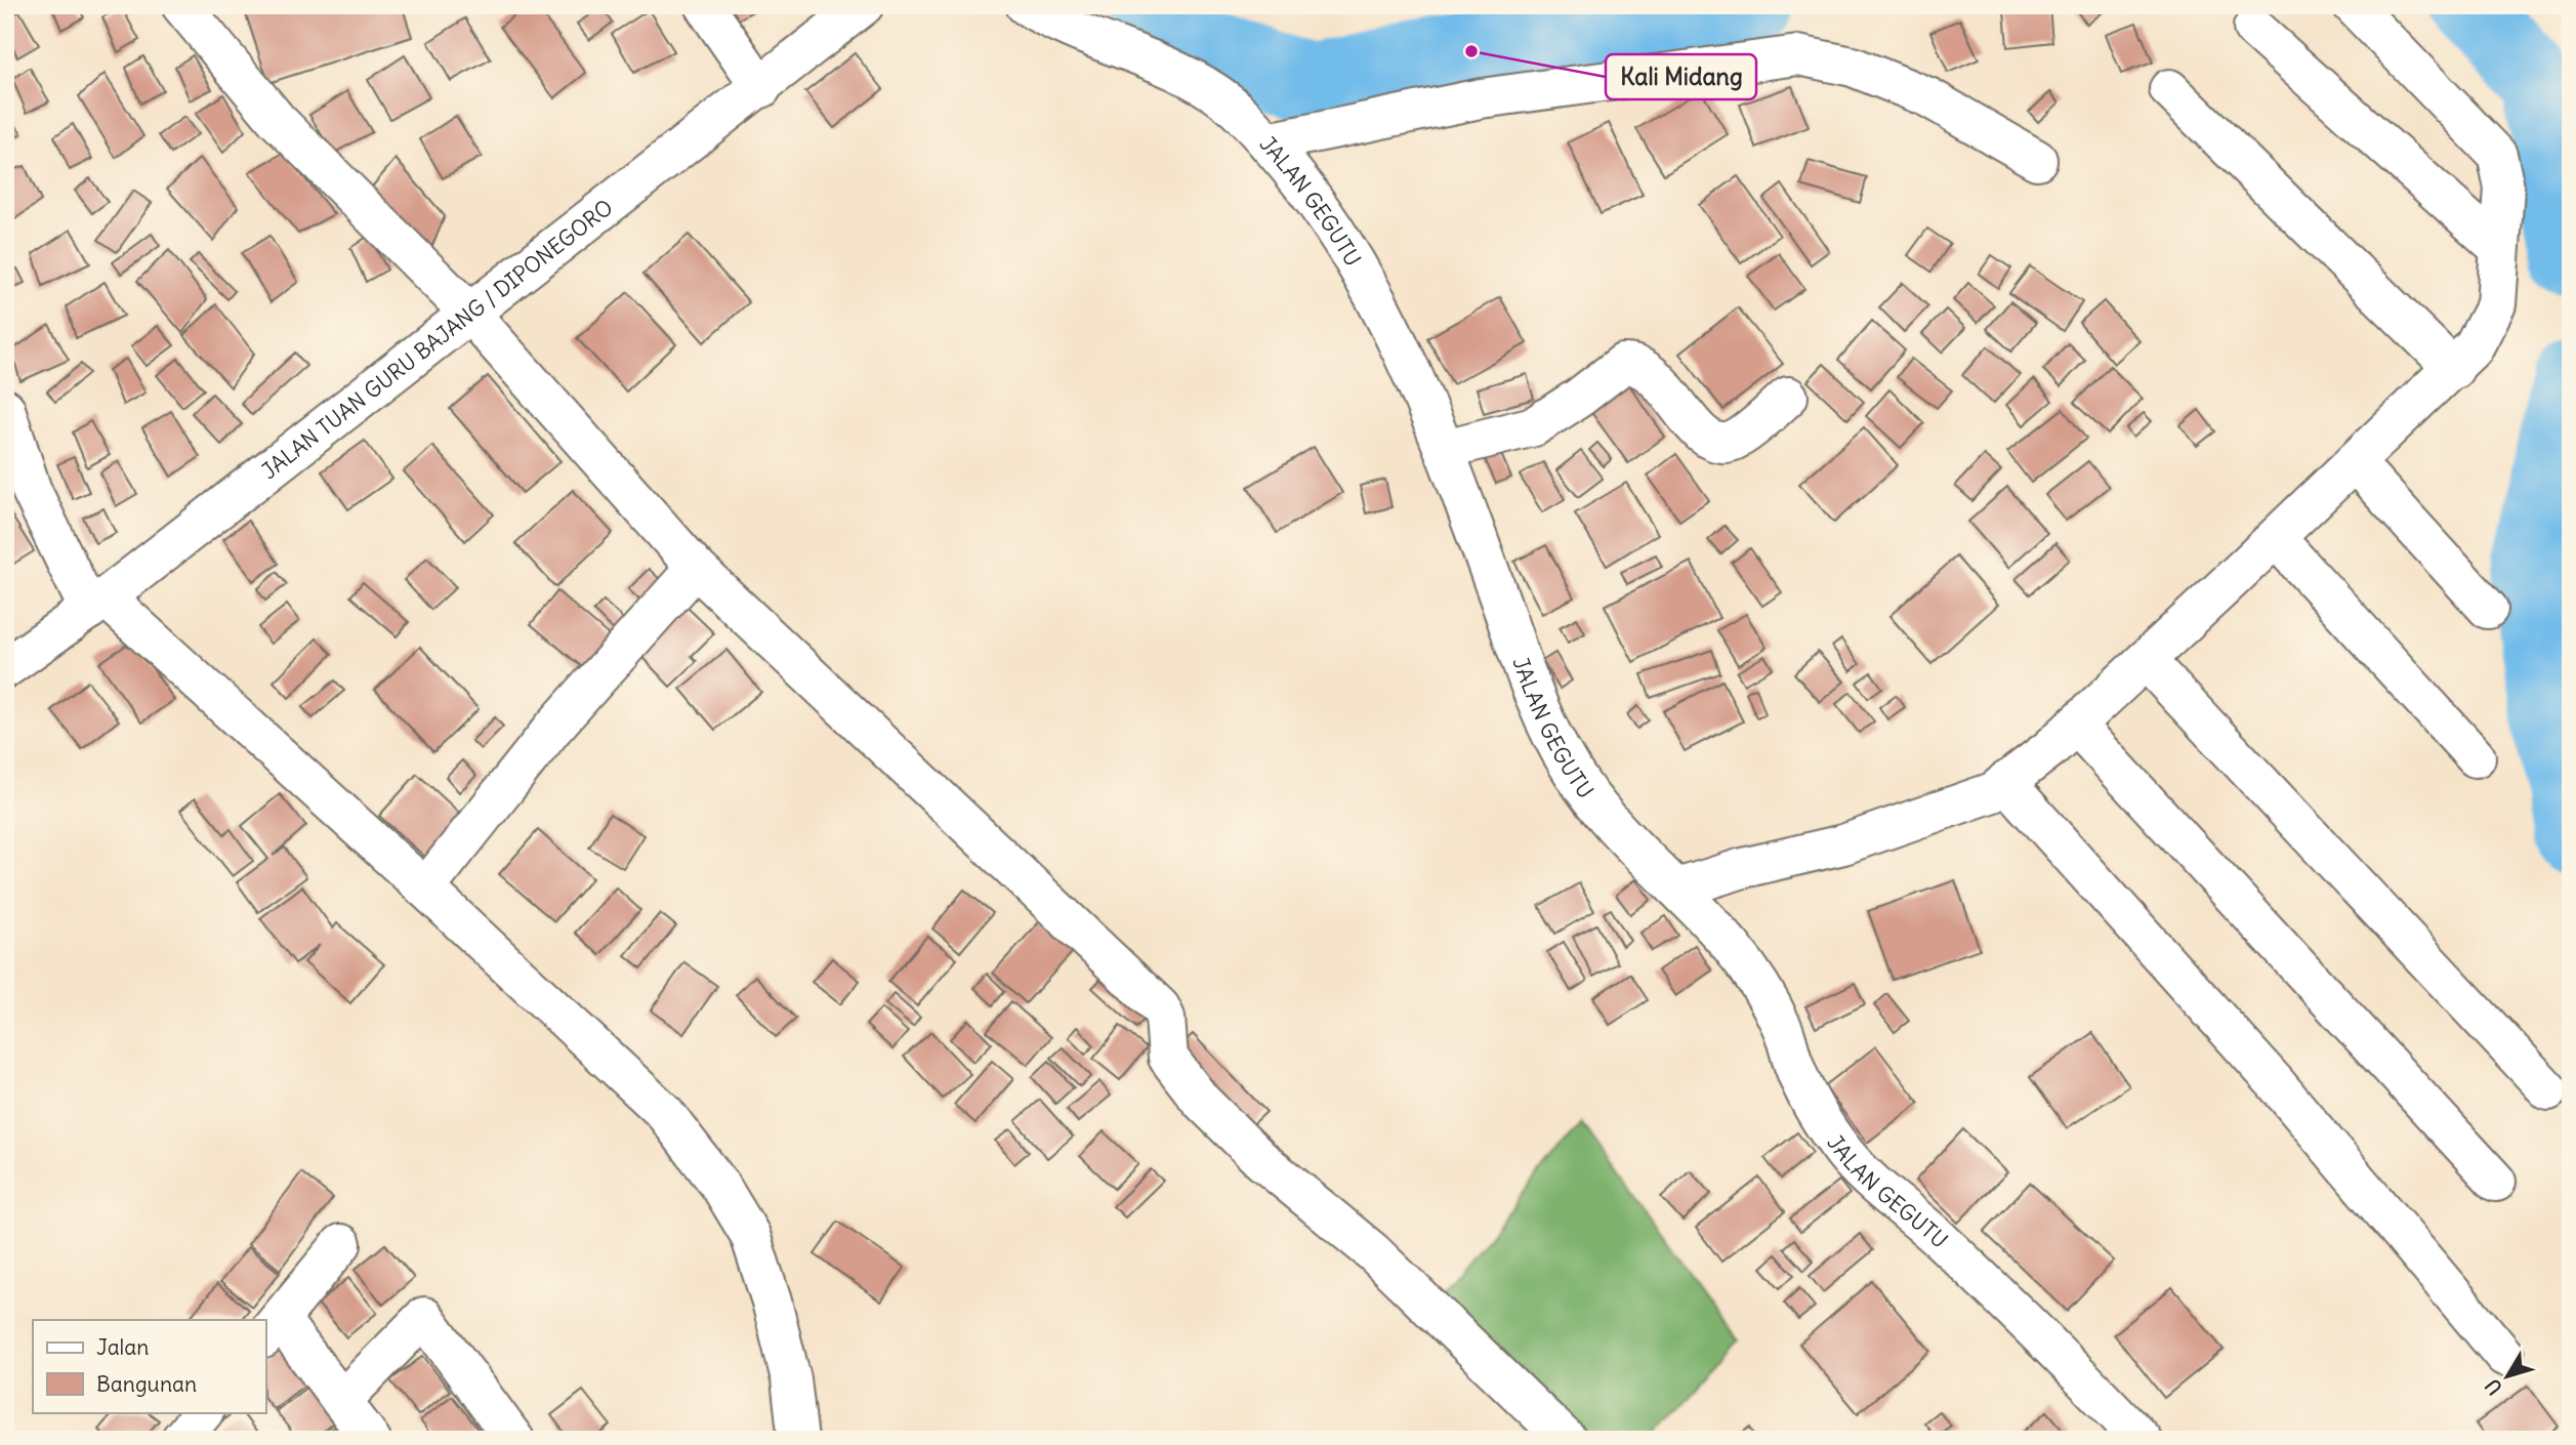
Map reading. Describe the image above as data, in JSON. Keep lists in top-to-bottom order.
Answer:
{
  "streets": {
    "street": ["JALAN GEGUTU", "JALAN TUAN GURU BAJANG / DIPONEGORO"]
  },
  "places": ["Kali Midang"],
  "legend": ["Jalan", "Bangunan"],
  "north": "bottom left"
}
